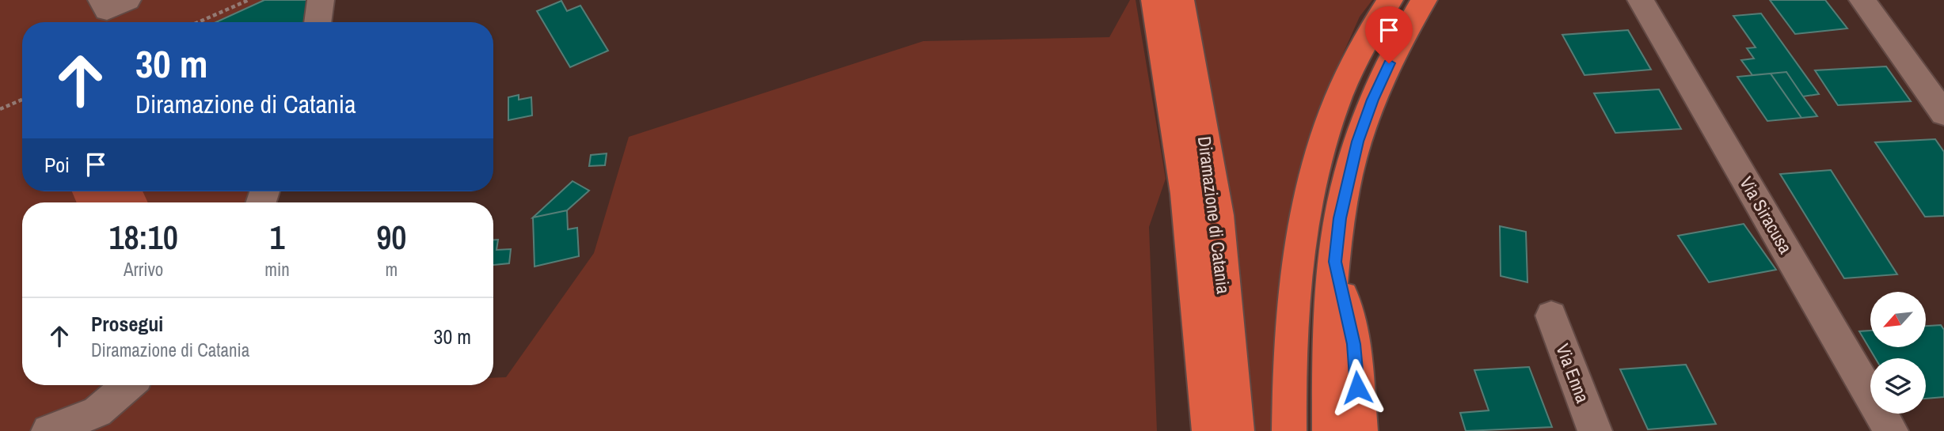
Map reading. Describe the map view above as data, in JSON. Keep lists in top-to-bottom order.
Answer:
{
  "streets": {
    "highway": ["Diramazione di Catania"],
    "street": ["Via Siracusa", "Via Enna"]
  },
  "north": "bottom left",
  "page": {
    "turn": ["30 m", "Diramazione di Catania"],
    "then": "Poi",
    "eta": [
      "18:10",
      "Arrivo",
      "1",
      "min",
      "90",
      "m"
    ],
    "list": [
      {
        "name": "Prosegui",
        "note": "Diramazione di Catania",
        "value": "30 m"
      }
    ]
  }
}
